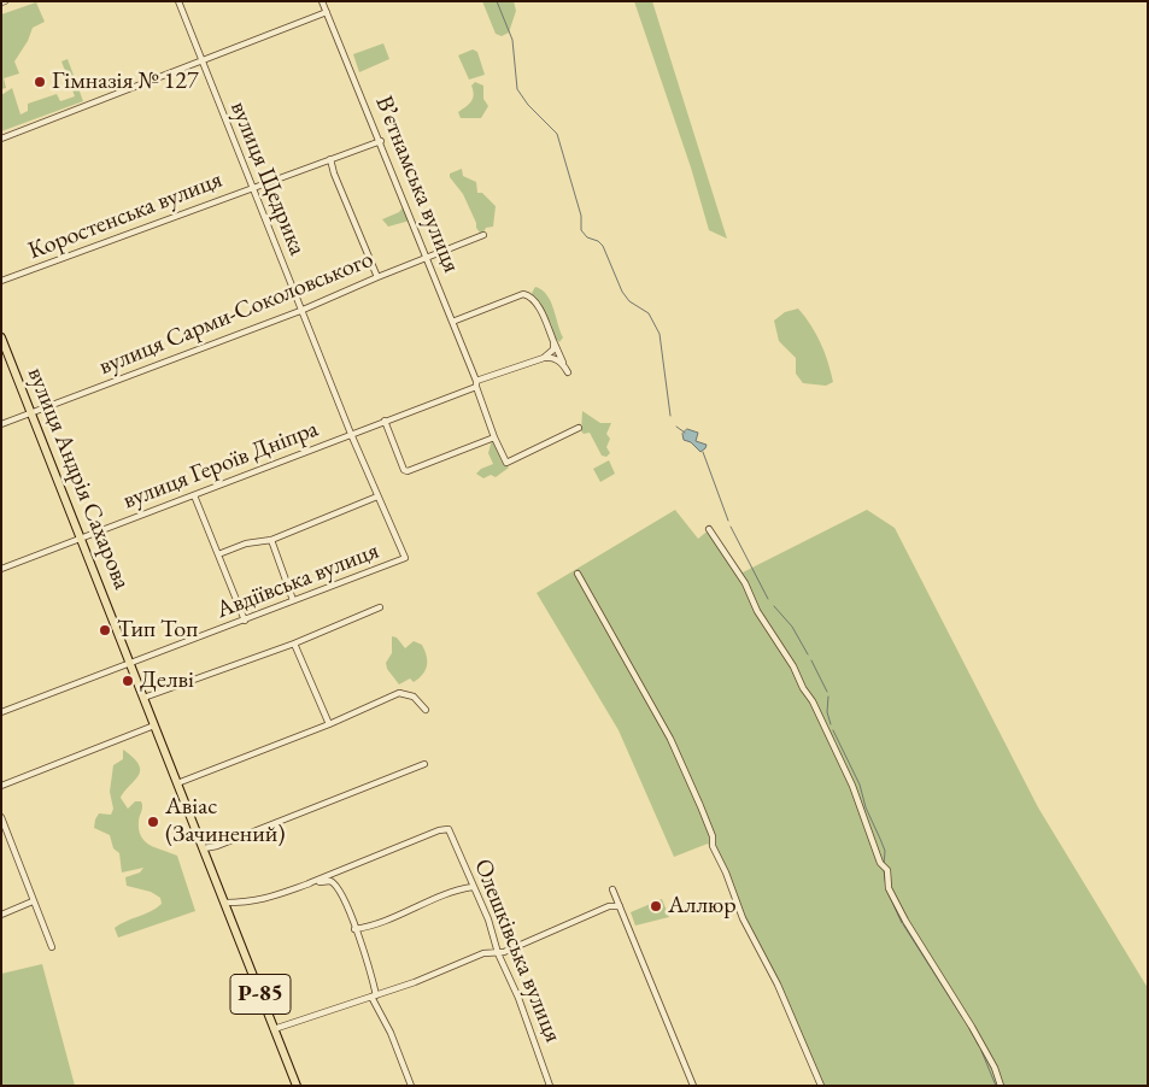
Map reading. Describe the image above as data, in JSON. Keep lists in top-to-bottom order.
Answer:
{
  "streets": {
    "main road": ["вулиця Андрія Сахарова", "Р-85"],
    "street": [
      "вулиця Щедрика",
      "Вʼєтнамська вулиця",
      "Коростенська вулиця",
      "вулиця Сарми-Соколовського",
      "вулиця Героїв Дніпра",
      "Авдіївська вулиця",
      "Олешківська вулиця"
    ]
  },
  "crossings": [
    ["вулиця Щедрика", "Коростенська вулиця"],
    ["вулиця Щедрика", "вулиця Сарми-Соколовського"],
    ["вулиця Щедрика", "вулиця Героїв Дніпра"],
    ["Вʼєтнамська вулиця", "Коростенська вулиця"],
    ["Вʼєтнамська вулиця", "вулиця Сарми-Соколовського"],
    ["Вʼєтнамська вулиця", "вулиця Героїв Дніпра"],
    ["вулиця Сарми-Соколовського", "вулиця Андрія Сахарова"],
    ["вулиця Героїв Дніпра", "вулиця Андрія Сахарова"],
    ["вулиця Героїв Дніпра", "Авдіївська вулиця"],
    ["вулиця Андрія Сахарова", "Авдіївська вулиця"],
    ["вулиця Андрія Сахарова", "Р-85"]
  ],
  "places": [
    "Гімназія № 127",
    "Тип Топ",
    "Делві",
    "Авіас (Зачинений)",
    "Аллюр"
  ]
}
